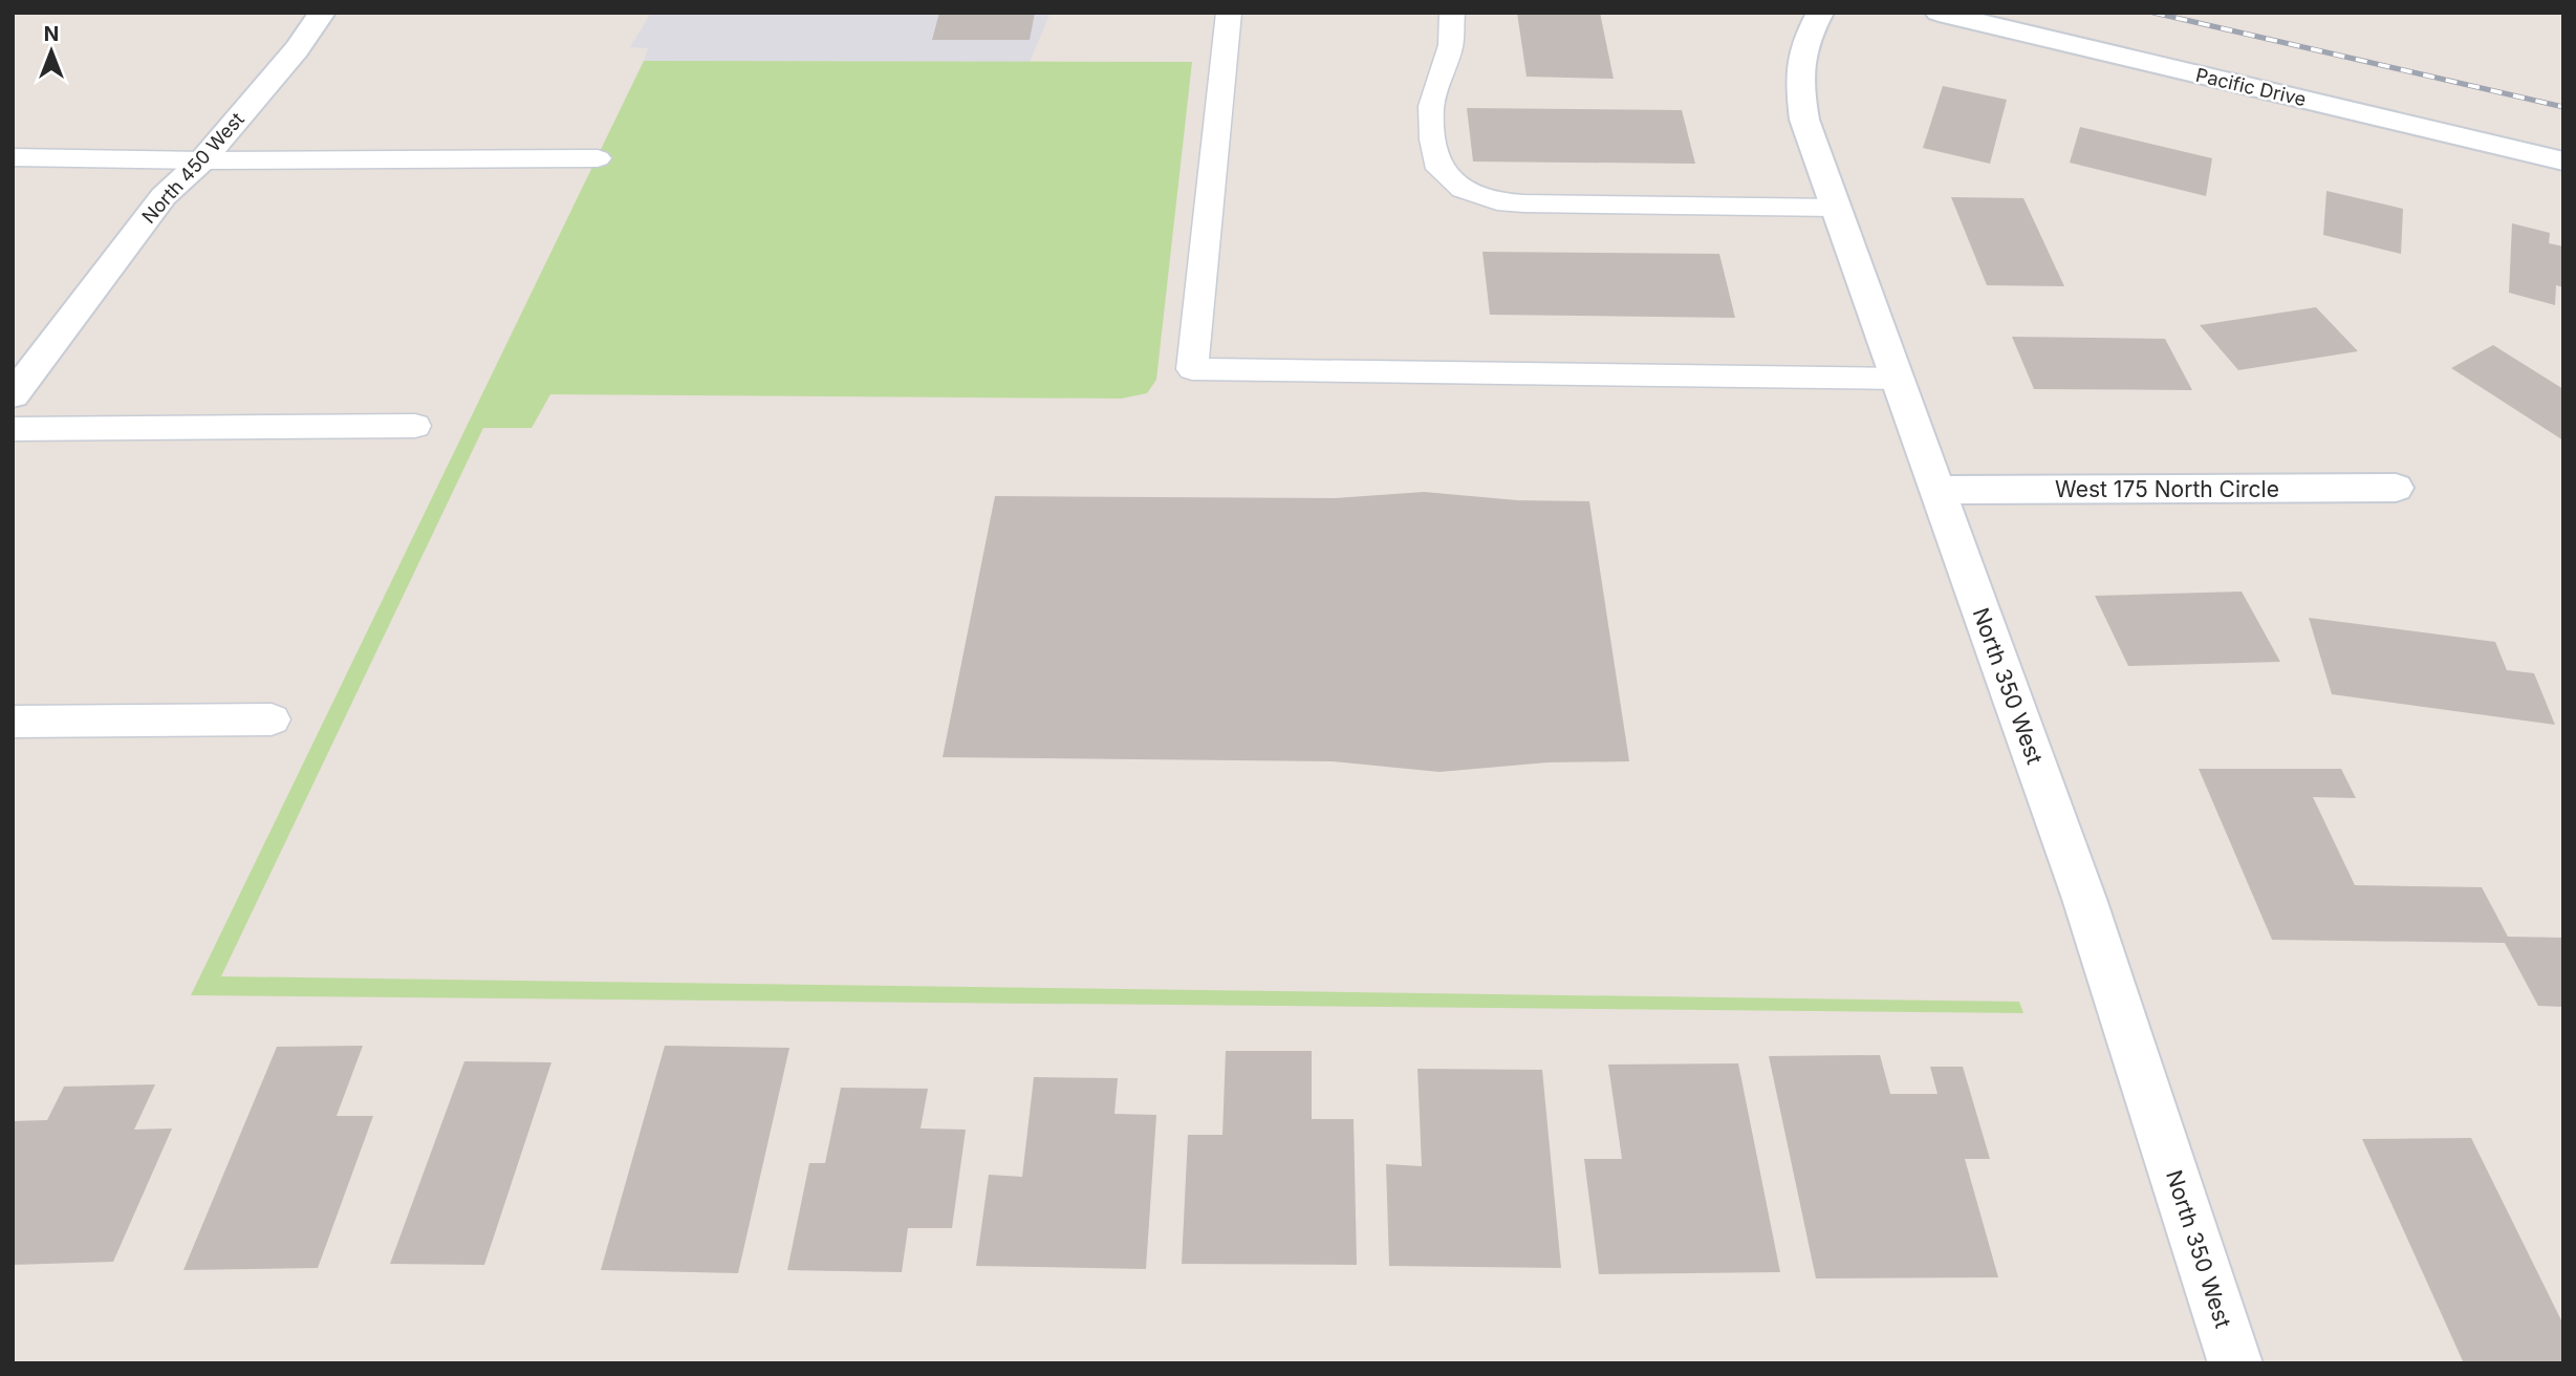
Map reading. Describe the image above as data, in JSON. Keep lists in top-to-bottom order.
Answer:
{
  "streets": {
    "street": [
      "Pacific Drive",
      "North 450 West",
      "West 175 North Circle",
      "North 350 West"
    ]
  },
  "crossings": [
    ["West 175 North Circle", "North 350 West"]
  ],
  "north": "top"
}
